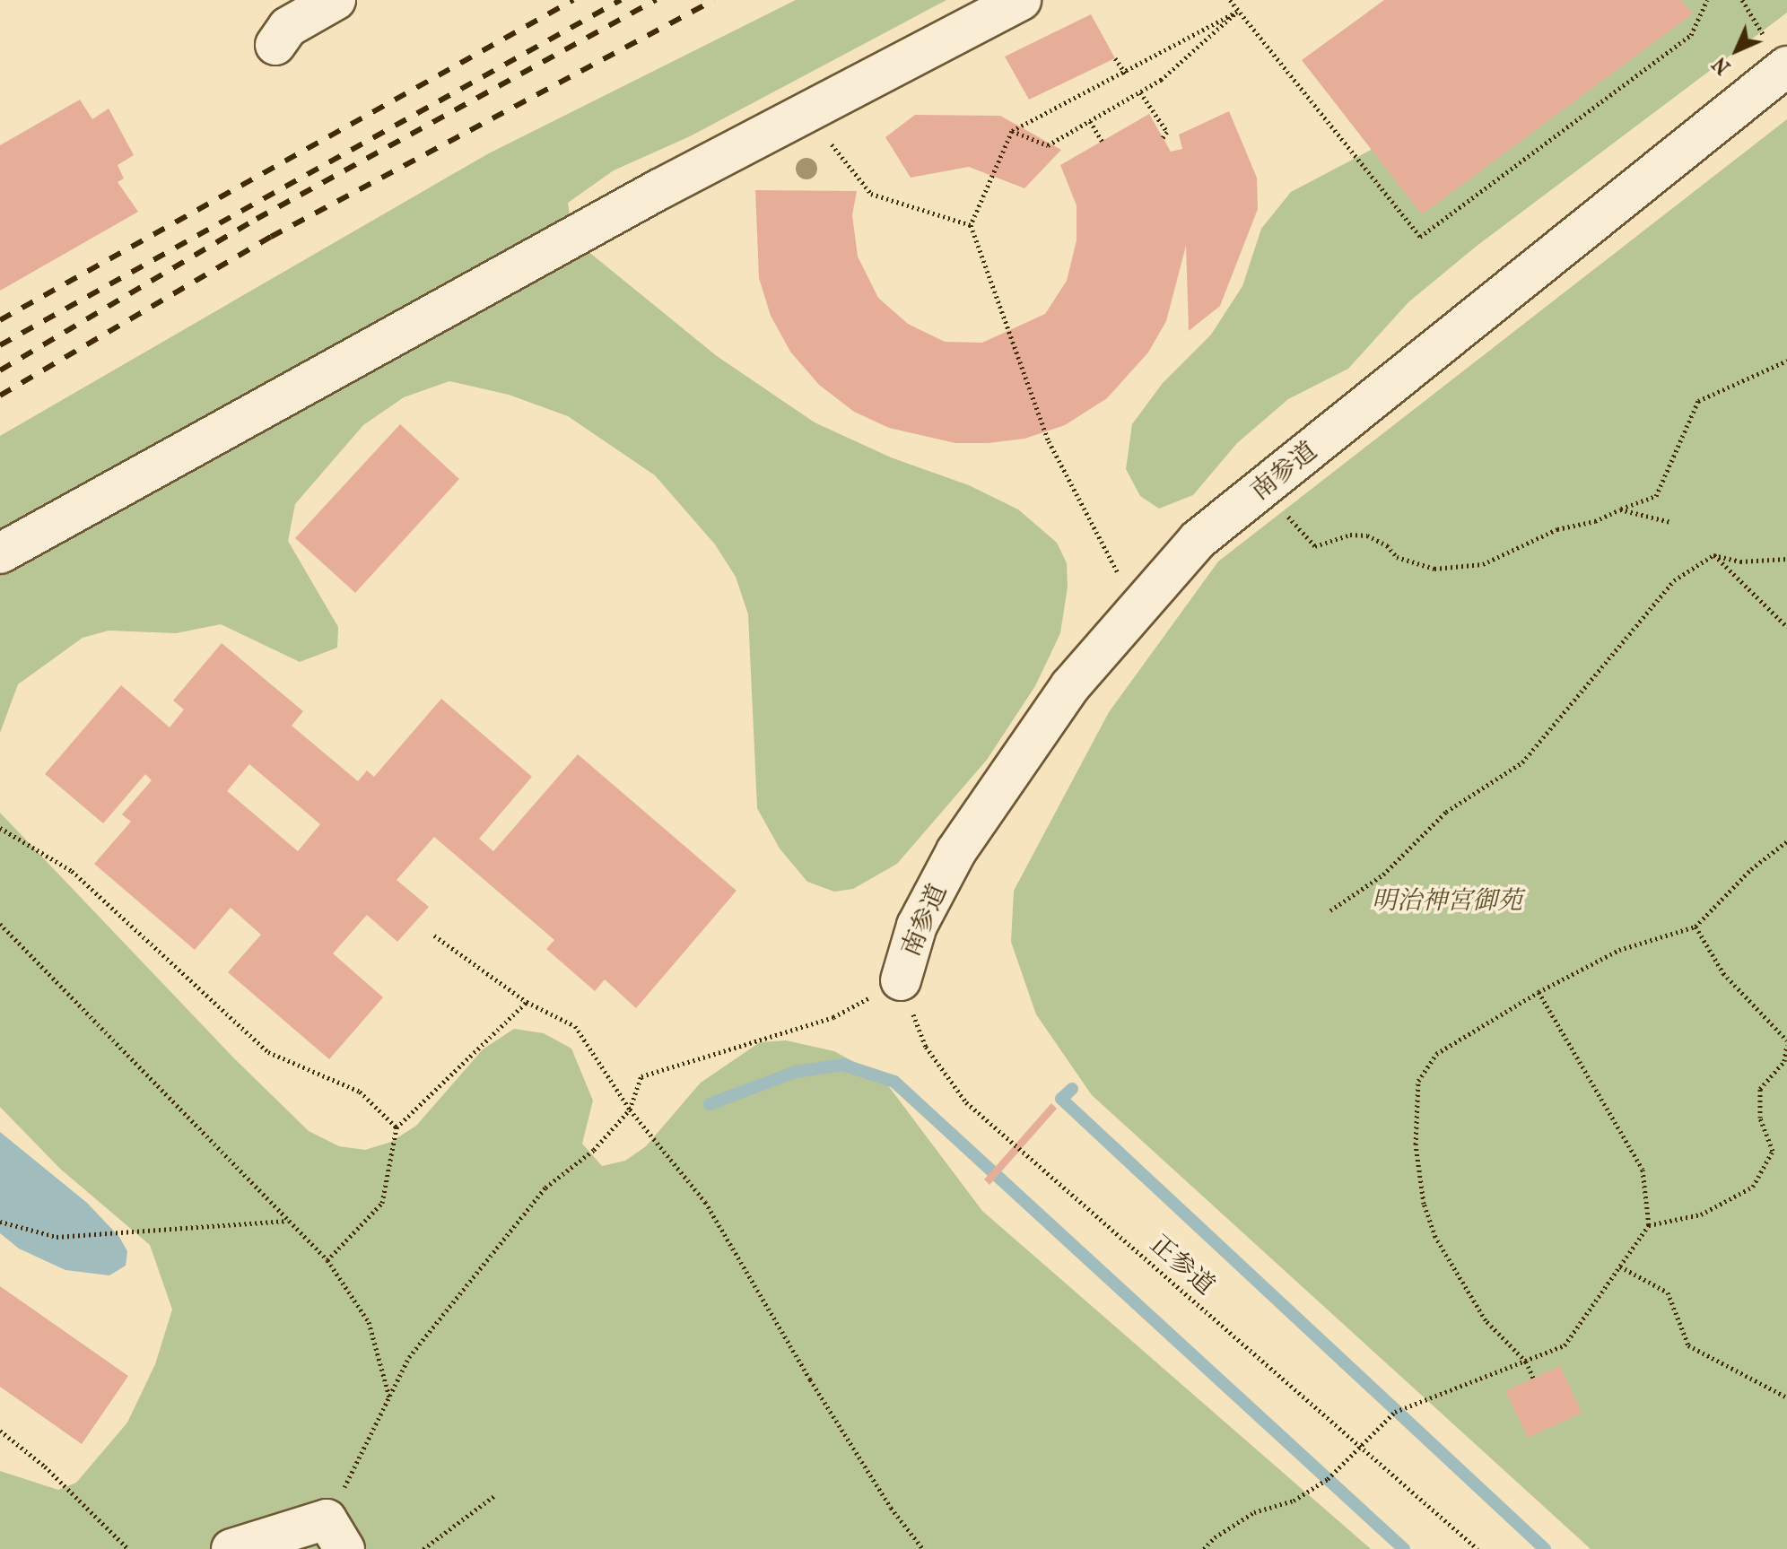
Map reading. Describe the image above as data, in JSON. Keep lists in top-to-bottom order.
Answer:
{
  "streets": {
    "street": ["南参道"],
    "path": ["正参道"]
  },
  "crossings": [
    ["南参道", "正参道"]
  ],
  "parks": ["明治神宮御苑"],
  "north": "bottom left"
}
